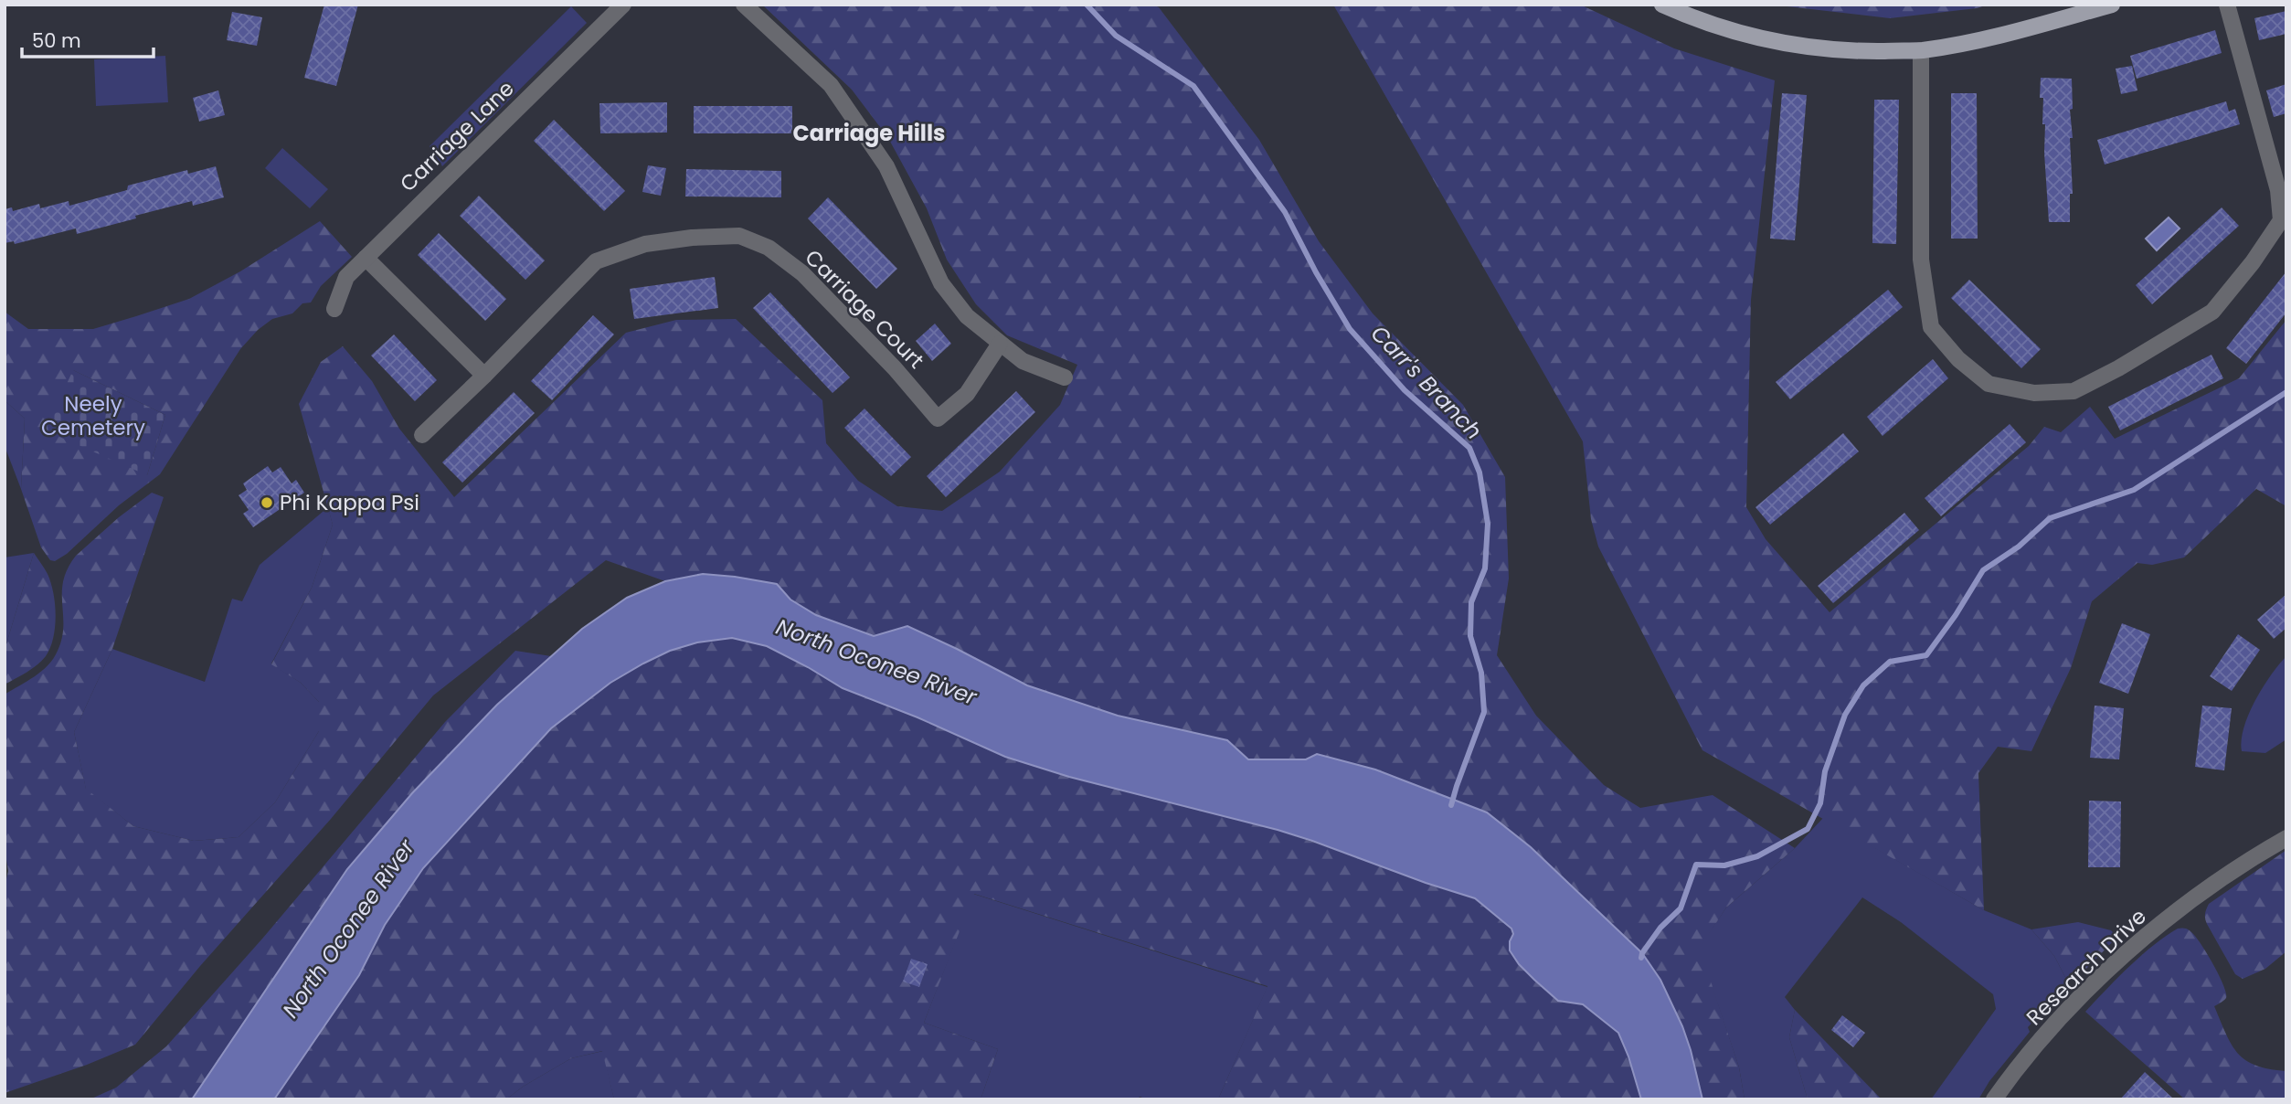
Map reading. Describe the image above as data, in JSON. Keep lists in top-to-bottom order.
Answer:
{
  "streets": {
    "street": ["Carriage Lane", "Carriage Court", "Research Drive"]
  },
  "districts": ["Carriage Hills"],
  "water": ["Carr's Branch", "North Oconee River"],
  "parks": ["Neely Cemetery"],
  "places": ["Phi Kappa Psi"],
  "scale_bar": "50 m"
}
